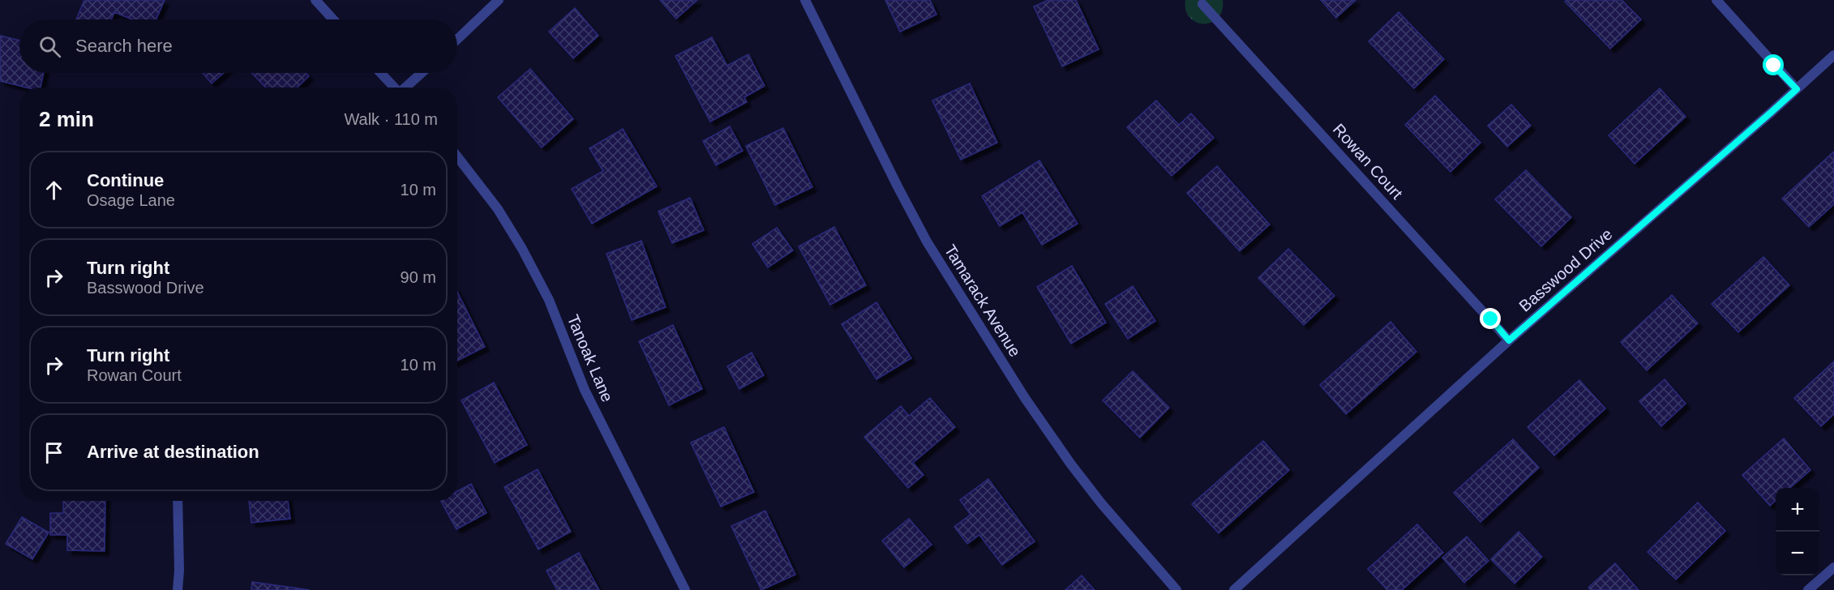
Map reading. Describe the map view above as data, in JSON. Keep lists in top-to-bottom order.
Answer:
{
  "streets": {
    "street": [
      "Rowan Court",
      "Basswood Drive",
      "Tamarack Avenue",
      "Tanoak Lane"
    ]
  },
  "crossings": [
    ["Rowan Court", "Basswood Drive"]
  ],
  "page": {
    "search": "Search here",
    "heading": ["2 min", "Walk · 110 m"],
    "list": [
      ["Continue", "Osage Lane", "10 m"],
      ["Turn right", "Basswood Drive", "90 m"],
      ["Turn right", "Rowan Court", "10 m"],
      "Arrive at destination"
    ],
    "map_buttons": ["+", "−"]
  }
}
